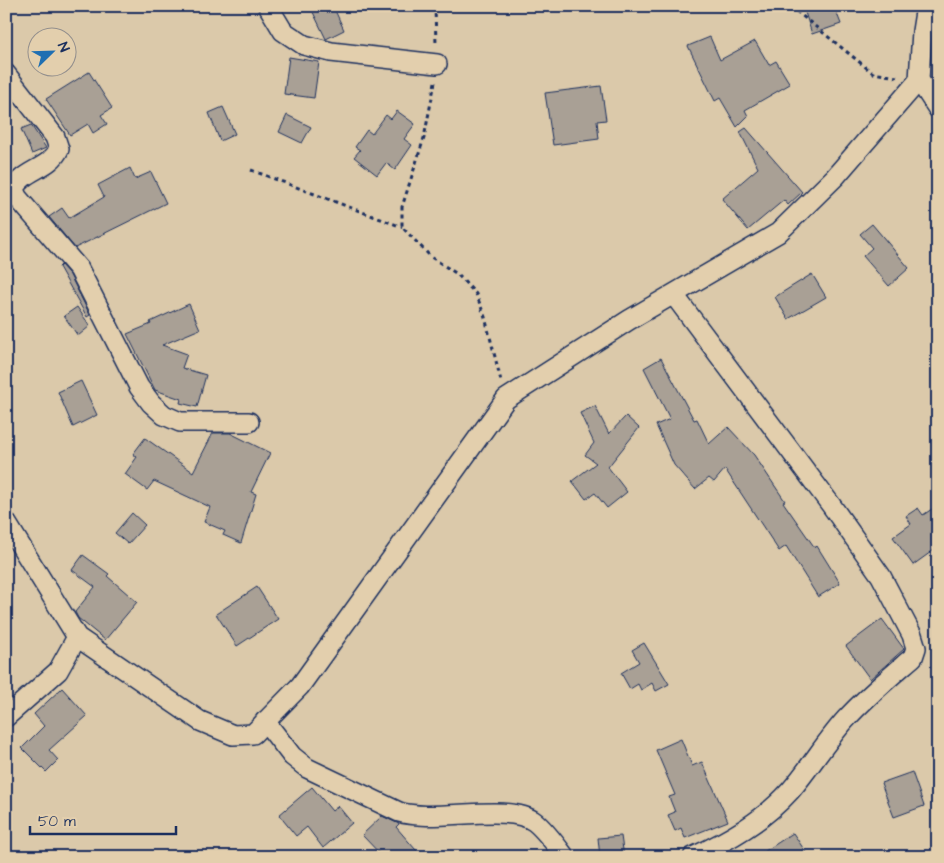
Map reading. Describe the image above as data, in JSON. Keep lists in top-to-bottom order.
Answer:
{
  "scale_bar": "50 m",
  "north": "top right"
}
